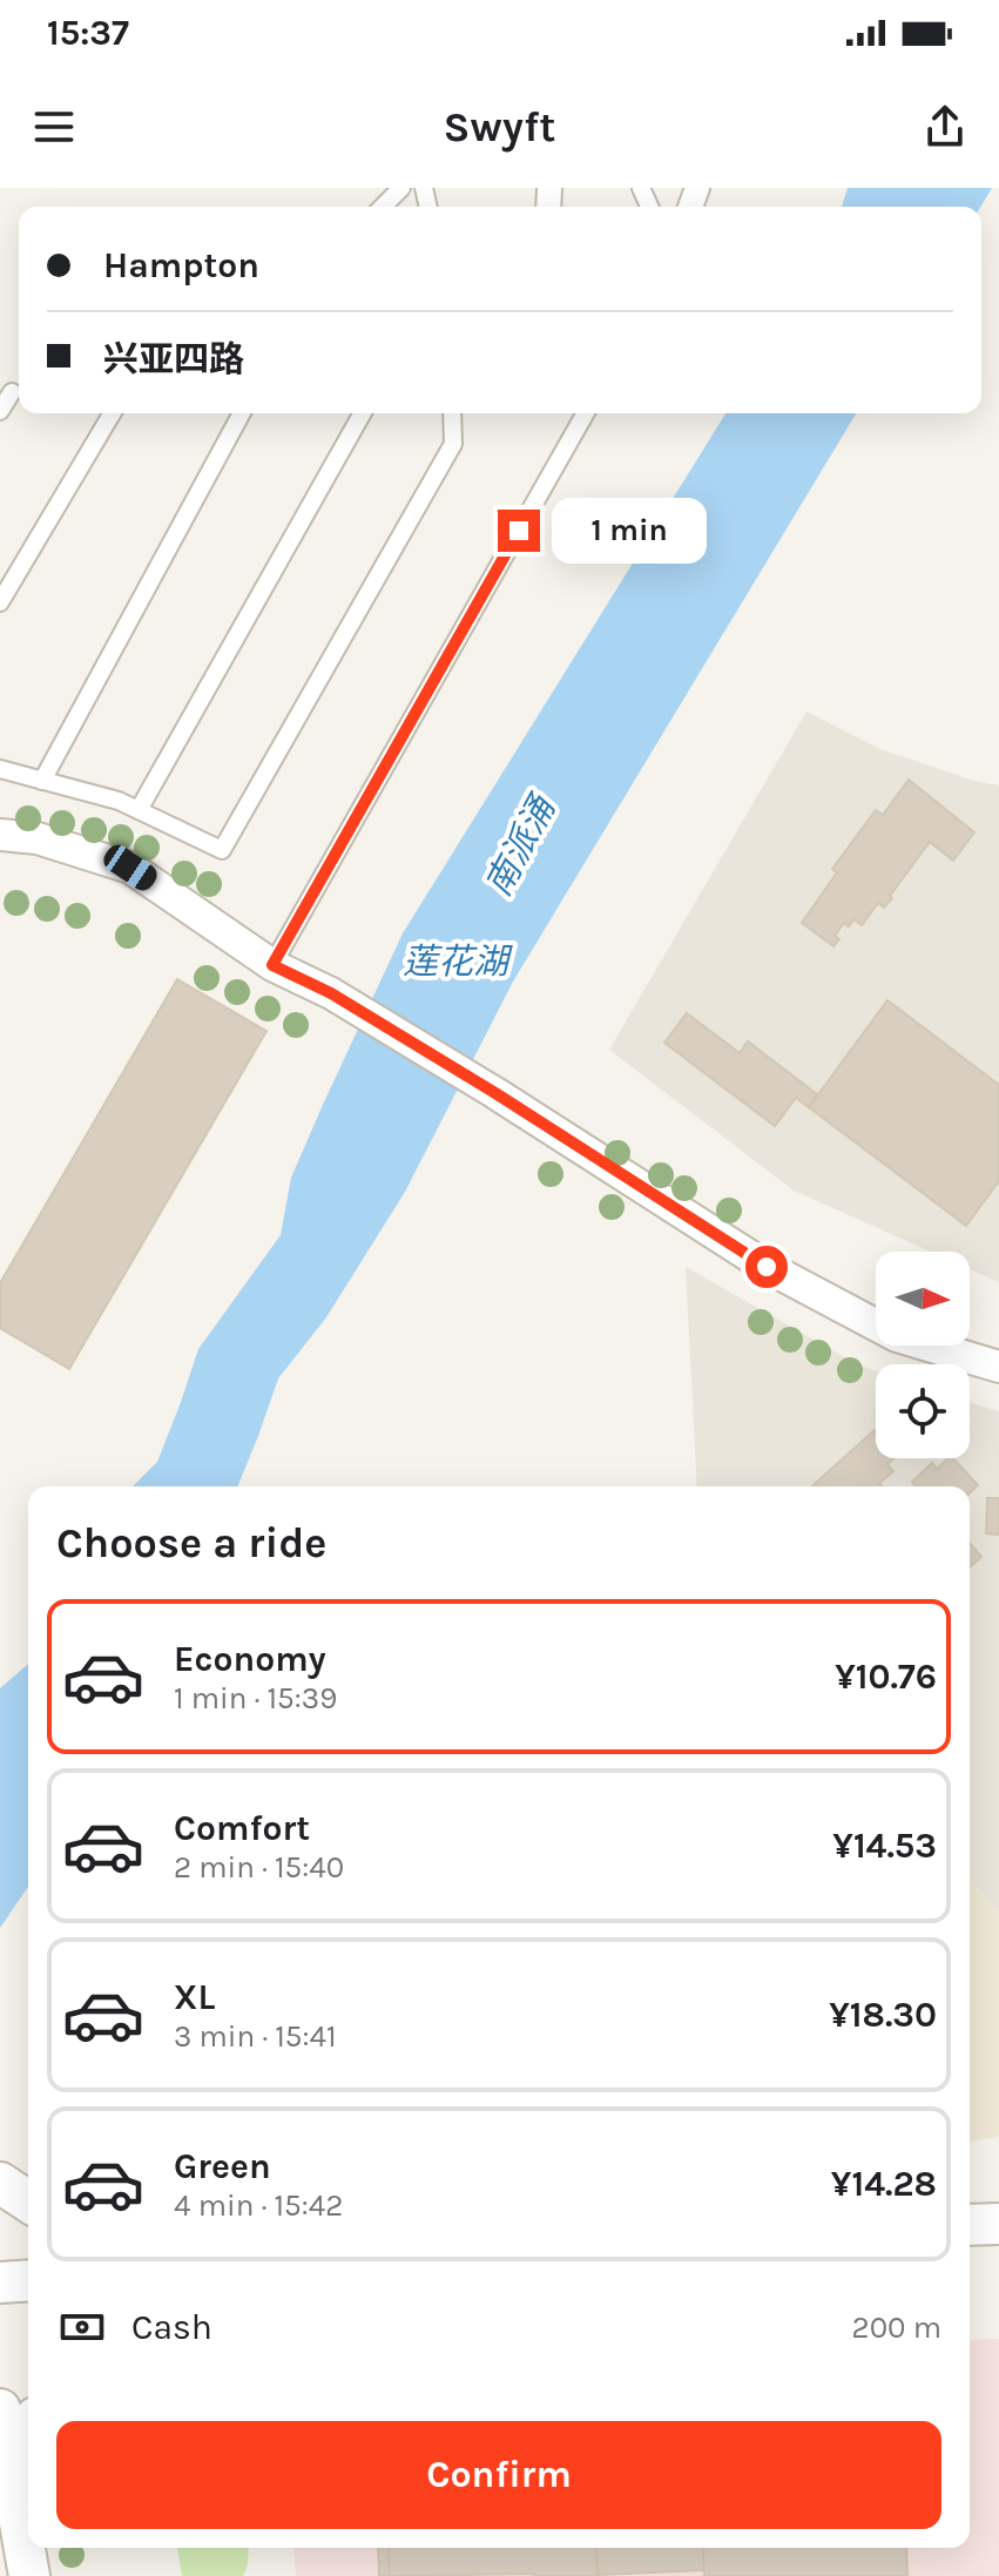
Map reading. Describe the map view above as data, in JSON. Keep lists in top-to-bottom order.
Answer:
{
  "water": ["南派涌", "莲花湖"],
  "north": "right",
  "page": {
    "status": "15:37",
    "header": "Swyft",
    "banner": ["Hampton", "兴亚四路"],
    "bubble": "1 min",
    "heading": "Choose a ride",
    "list": [
      {
        "name": "Economy",
        "note": "1 min · 15:39",
        "value": "¥10.76"
      },
      {
        "name": "Comfort",
        "note": "2 min · 15:40",
        "value": "¥14.53"
      },
      {
        "name": "XL",
        "note": "3 min · 15:41",
        "value": "¥18.30"
      },
      {
        "name": "Green",
        "note": "4 min · 15:42",
        "value": "¥14.28"
      }
    ],
    "pay": ["Cash", "200 m"],
    "buttons": "Confirm"
  }
}
